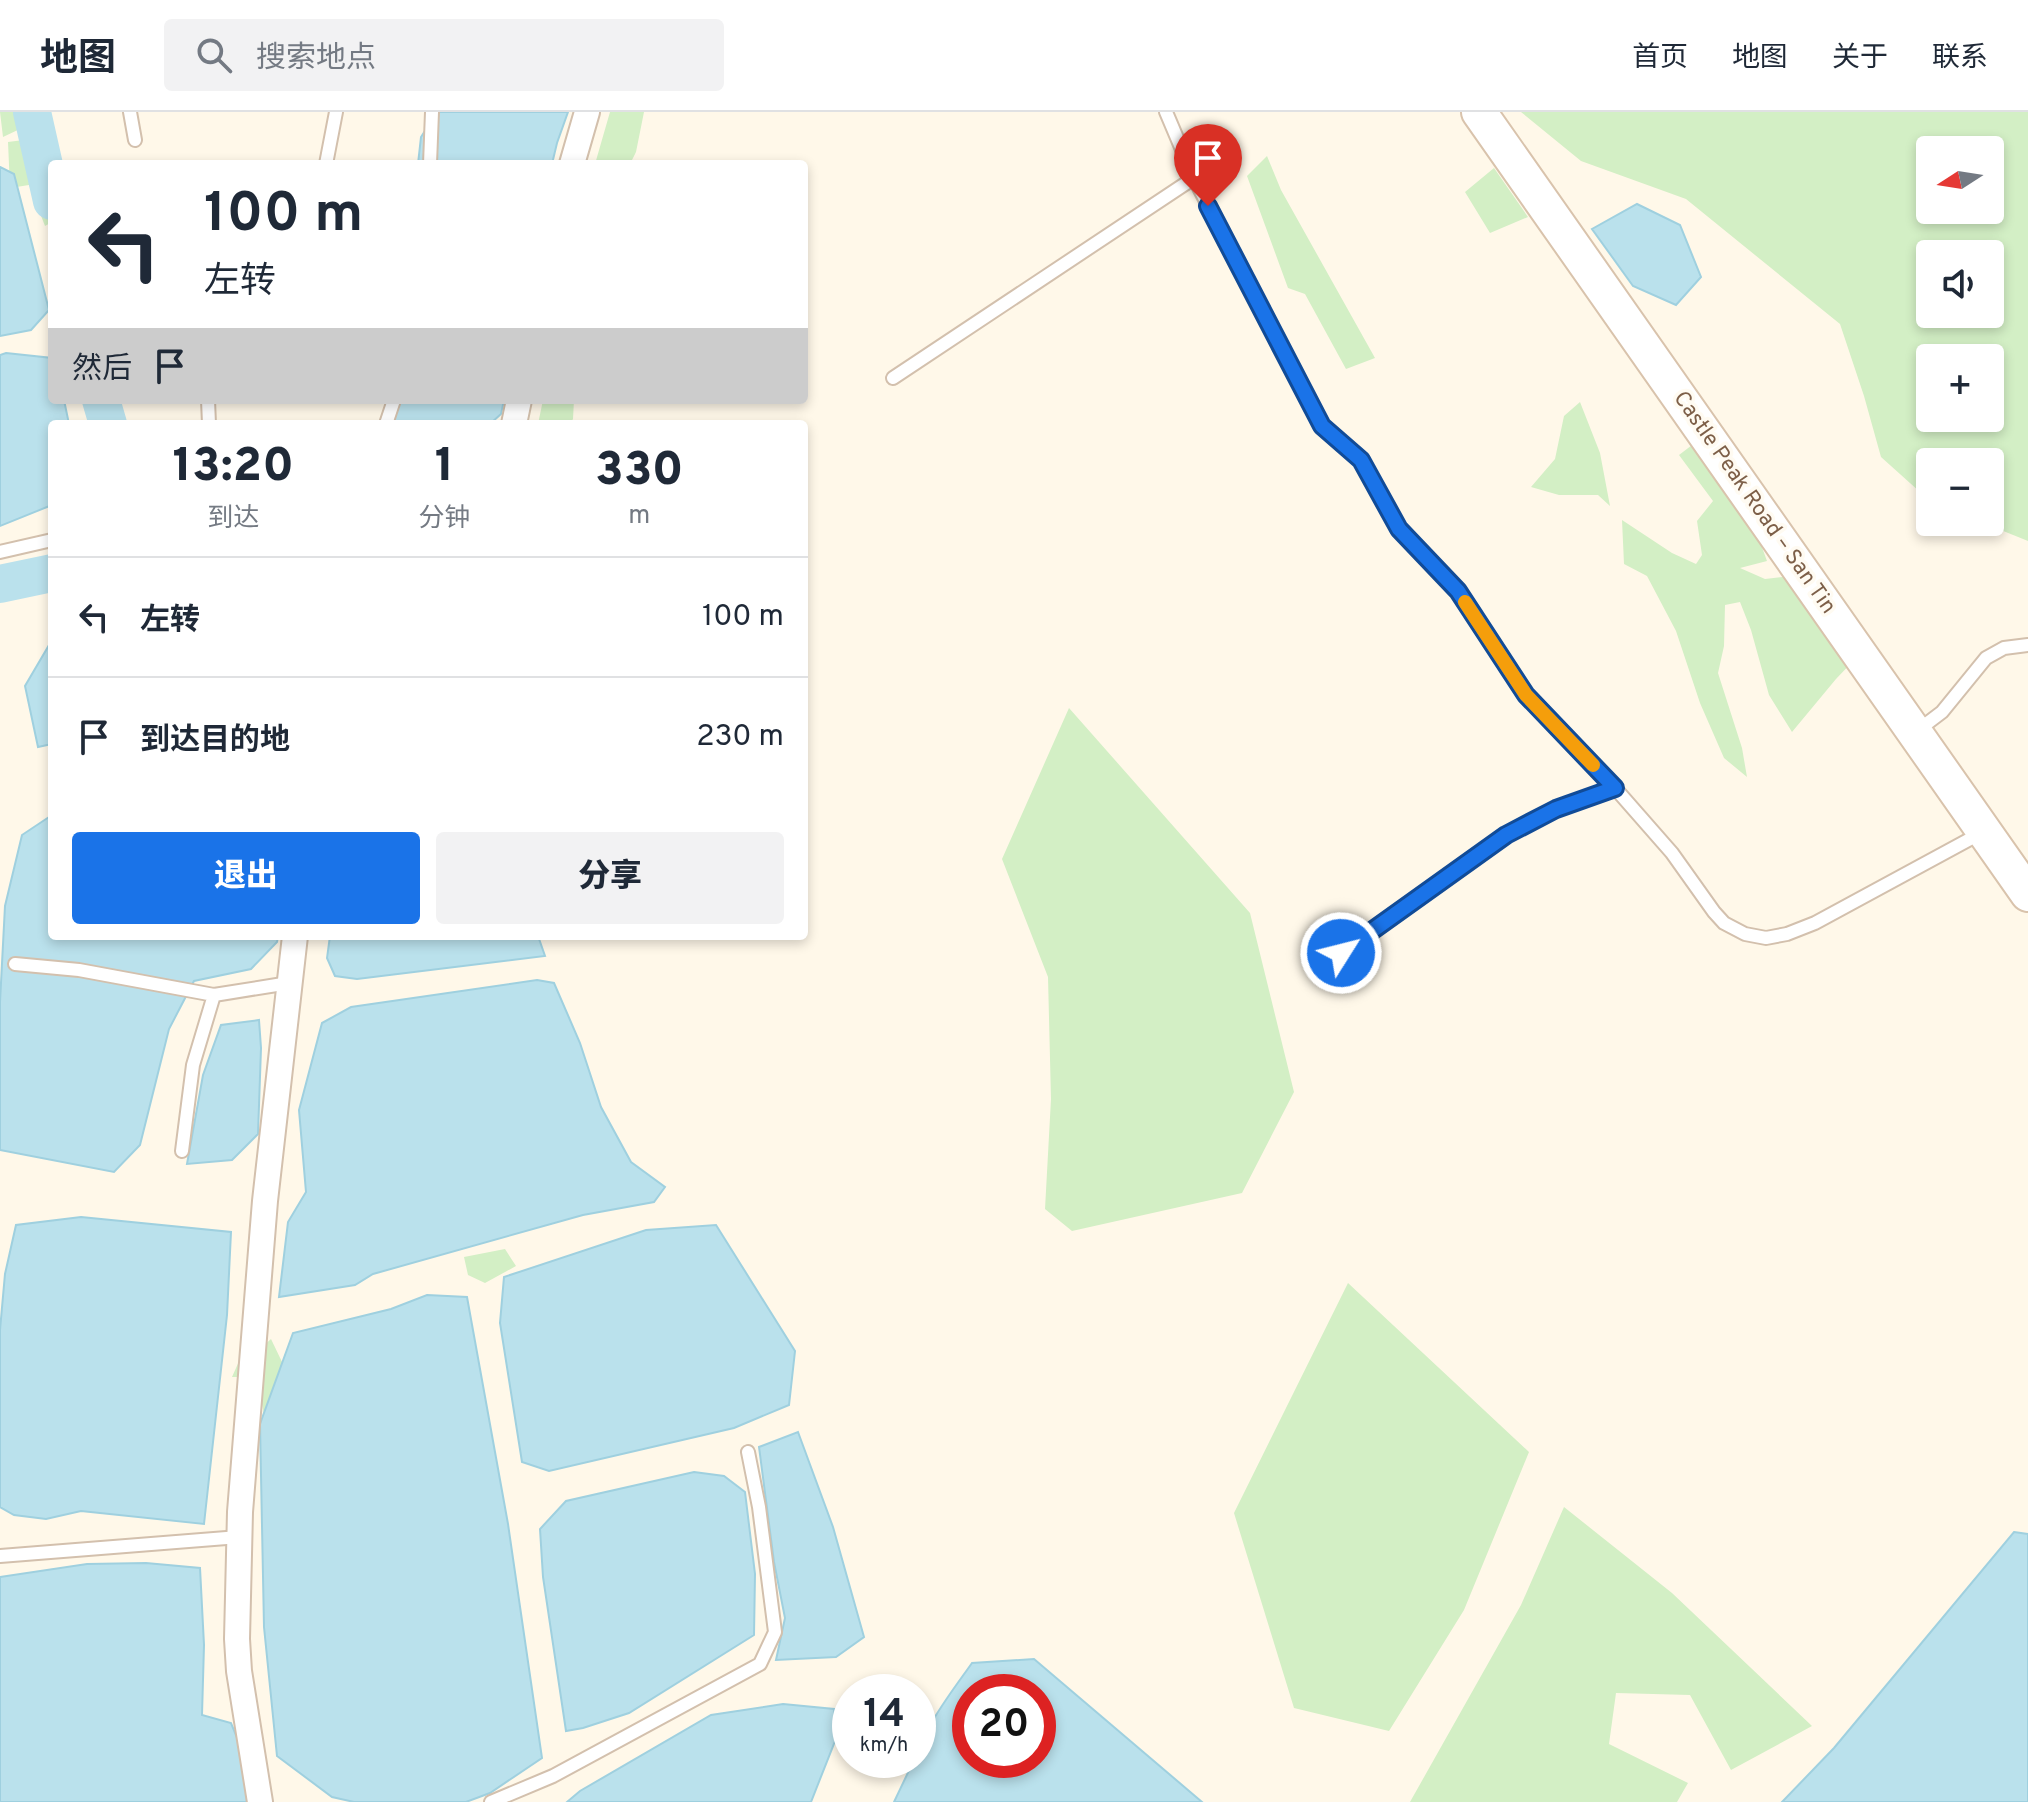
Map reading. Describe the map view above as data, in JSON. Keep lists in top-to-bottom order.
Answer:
{
  "streets": {
    "main road": ["Castle Peak Road – San Tin"]
  },
  "north": "left",
  "page": {
    "header": "地图",
    "search": "搜索地点",
    "nav": [
      "首页",
      "地图",
      "关于",
      "联系"
    ],
    "map_buttons": ["+", "−"],
    "turn": ["100 m", "左转"],
    "then": "然后",
    "eta": [
      "13:20",
      "到达",
      "1",
      "分钟",
      "330",
      "m"
    ],
    "list": [
      {
        "name": "左转",
        "value": "100 m"
      },
      {
        "name": "到达目的地",
        "value": "230 m"
      }
    ],
    "buttons": ["退出", "分享"],
    "speed": "14 km/h",
    "limit": "20"
  }
}
